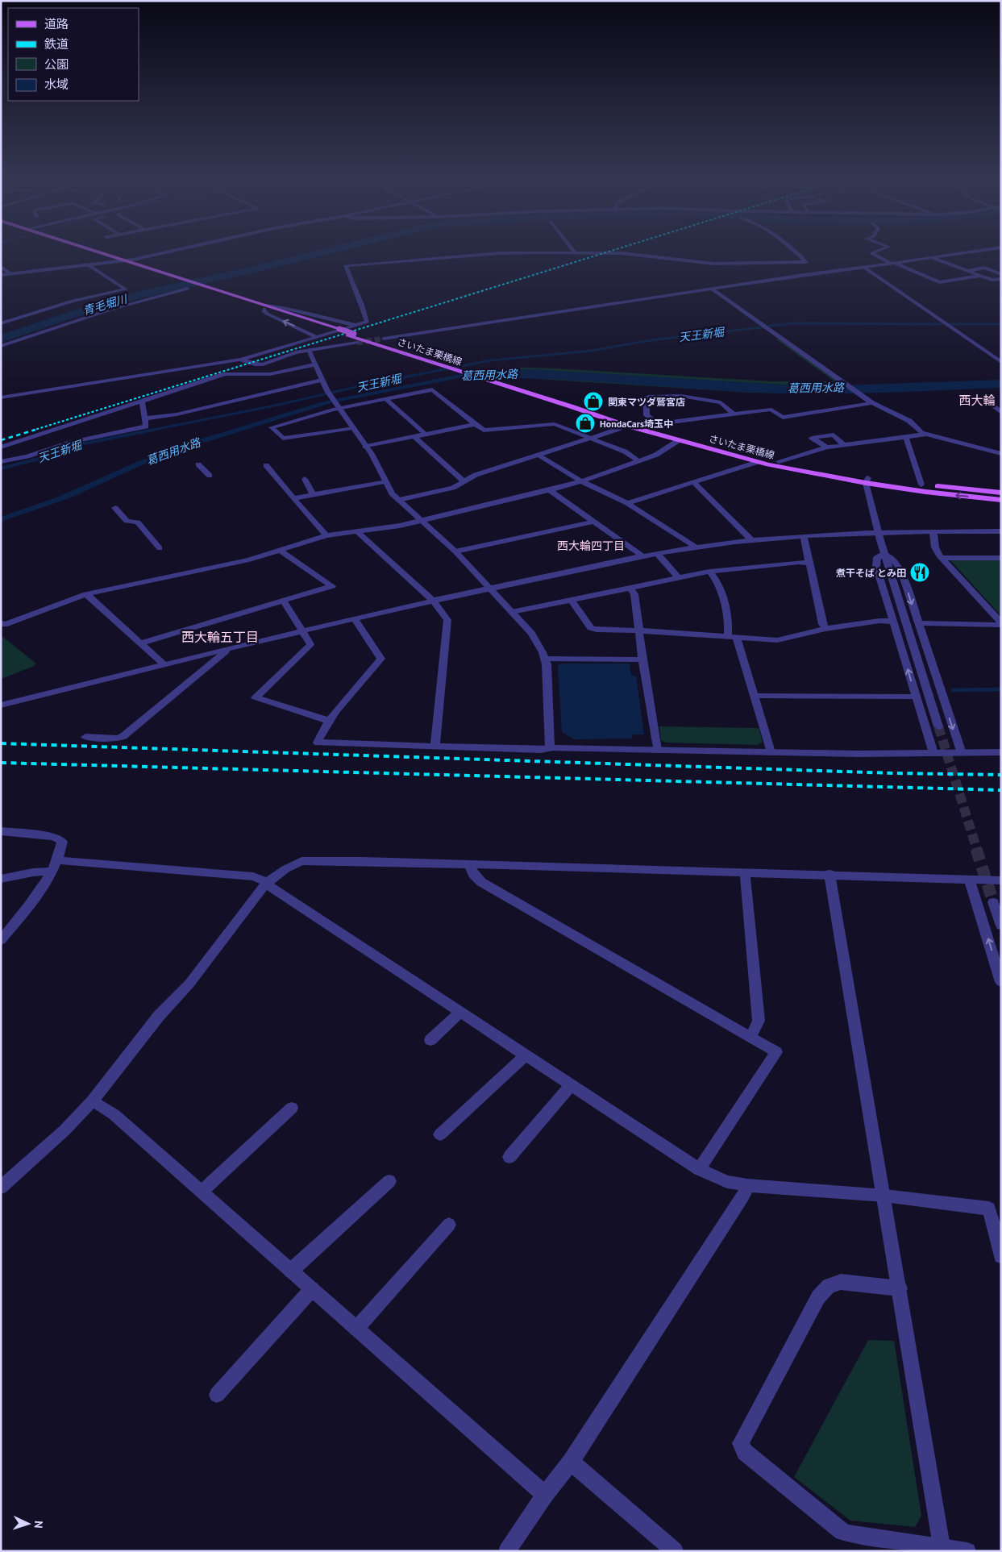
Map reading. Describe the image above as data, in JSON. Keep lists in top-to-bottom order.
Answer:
{
  "streets": {
    "main road": ["さいたま栗橋線"]
  },
  "districts": ["西大輪", "西大輪四丁目", "西大輪五丁目"],
  "water": ["青毛堀川", "天王新堀", "葛西用水路"],
  "places": {
    "shop": ["関東マツダ鷲宮店", "HondaCars埼玉中"],
    "restaurant": ["煮干そば とみ田"]
  },
  "legend": [
    "道路",
    "鉄道",
    "公園",
    "水域"
  ],
  "north": "right"
}
